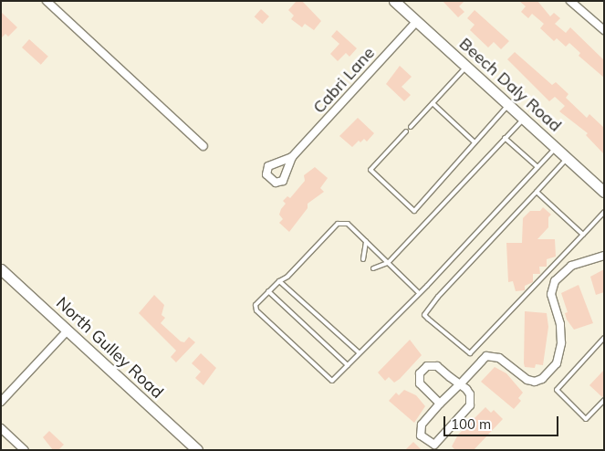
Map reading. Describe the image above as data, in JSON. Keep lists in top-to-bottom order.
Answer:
{
  "streets": {
    "main road": ["Beech Daly Road", "North Gulley Road"],
    "street": ["Cabri Lane"]
  },
  "crossings": [
    ["Cabri Lane", "Beech Daly Road"]
  ],
  "scale_bar": "100 m"
}
